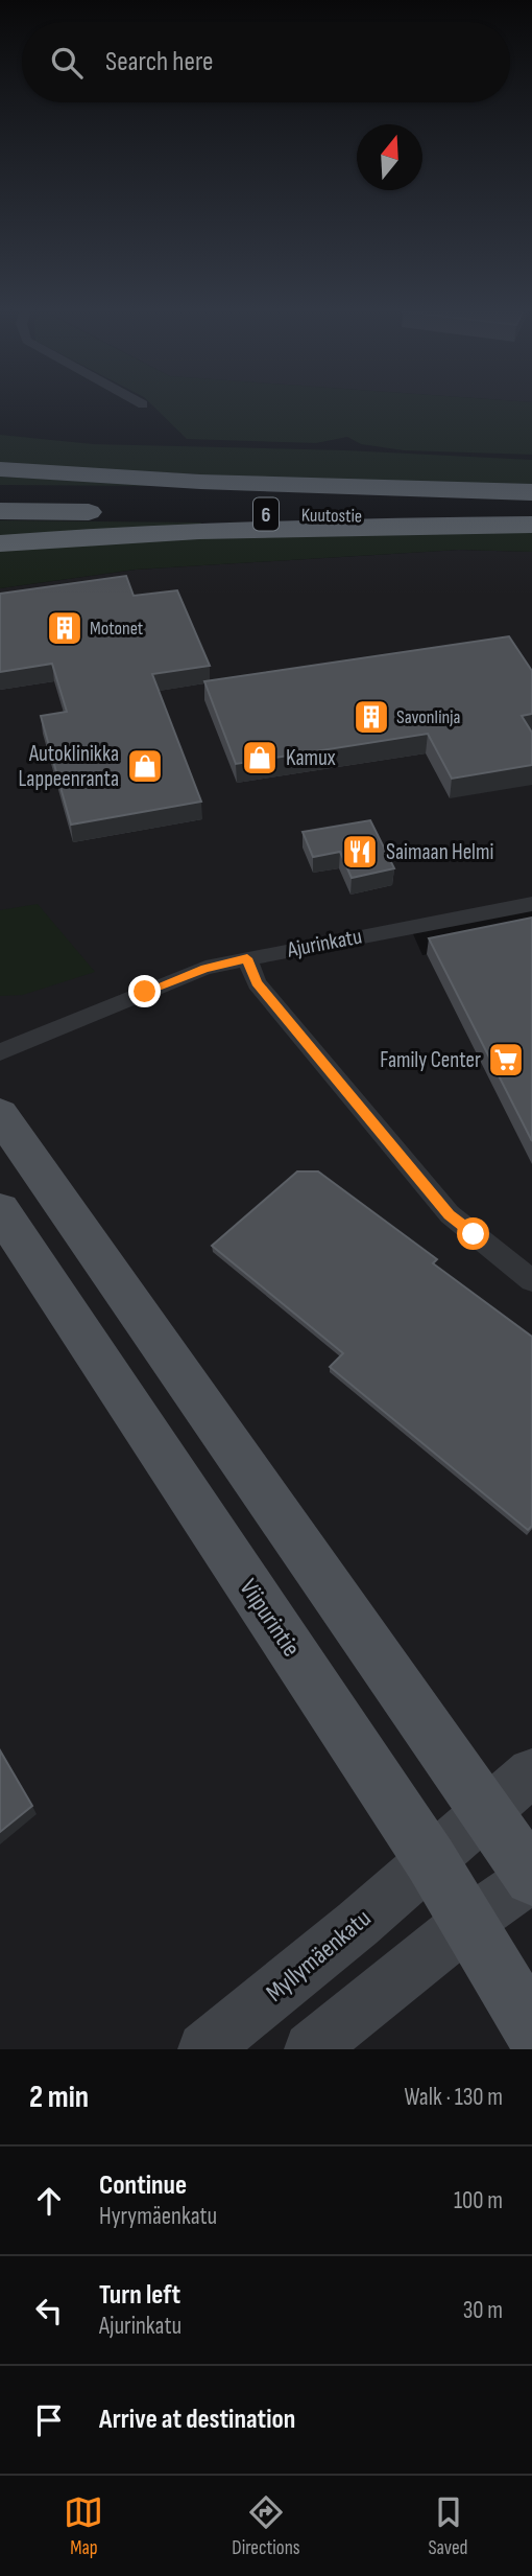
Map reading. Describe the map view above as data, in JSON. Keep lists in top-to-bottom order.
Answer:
{
  "streets": {
    "highway": ["6", "Kuutostie"],
    "main road": ["Viipurintie", "Myllymäenkatu"],
    "street": ["Ajurinkatu"]
  },
  "crossings": [
    ["Viipurintie", "Myllymäenkatu"]
  ],
  "places": {
    "building": ["Motonet", "Savonlinja"],
    "shop": ["Kamux", "Autoklinikka Lappeenranta"],
    "restaurant": ["Saimaan Helmi"],
    "supermarket": ["Family Center"]
  },
  "north": "top",
  "page": {
    "search": "Search here",
    "heading": ["2 min", "Walk · 130 m"],
    "list": [
      ["Continue", "Hyrymäenkatu", "100 m"],
      ["Turn left", "Ajurinkatu", "30 m"],
      "Arrive at destination"
    ],
    "nav": ["Map", "Directions", "Saved"]
  }
}
